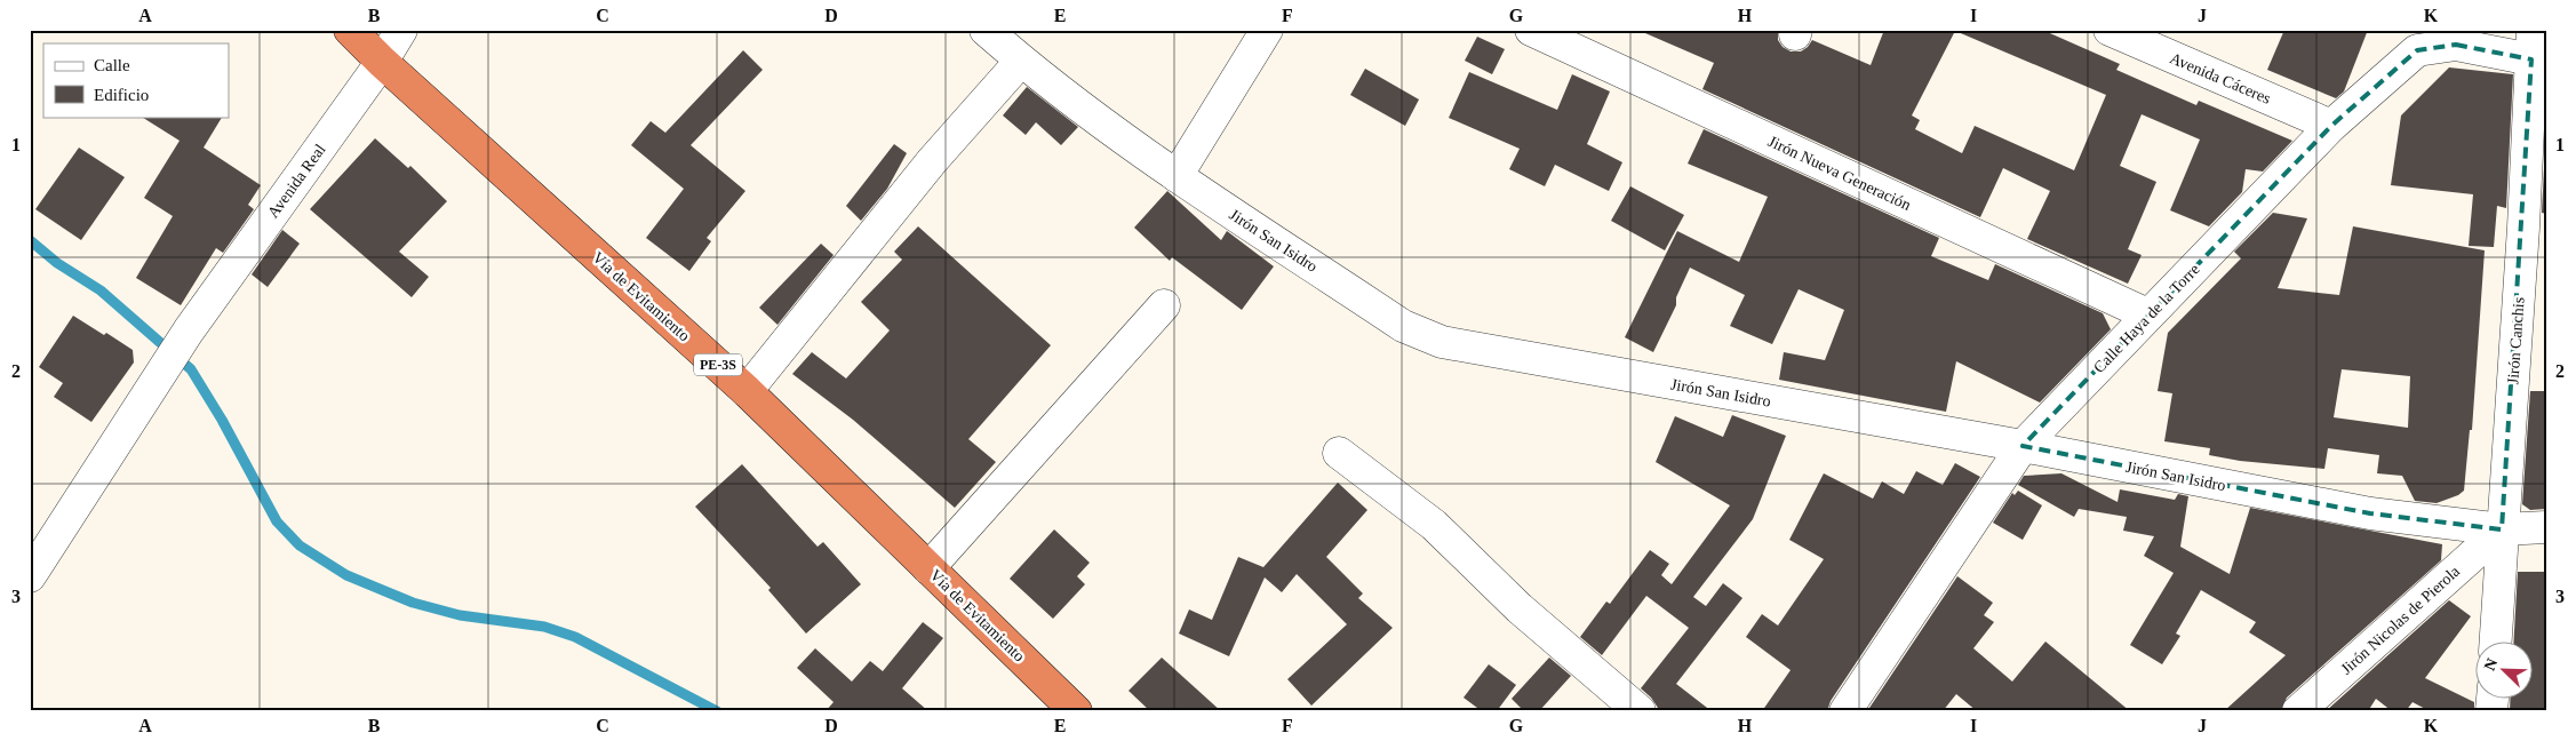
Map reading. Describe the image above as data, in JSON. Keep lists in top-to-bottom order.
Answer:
{
  "streets": {
    "highway": ["Vía de Evitamiento", "PE-3S"],
    "street": [
      "Avenida Cáceres",
      "Jirón Nueva Generación",
      "Avenida Real",
      "Jirón San Isidro",
      "Calle Haya de la Torre",
      "Jirón Canchis",
      "Jirón Nicolas de Pierola"
    ]
  },
  "crossings": [
    ["Avenida Cáceres", "Calle Haya de la Torre"],
    ["Jirón Nueva Generación", "Calle Haya de la Torre"],
    ["Avenida Real", "Vía de Evitamiento"],
    ["Jirón San Isidro", "Calle Haya de la Torre"],
    ["Jirón San Isidro", "Jirón Canchis"],
    ["Jirón San Isidro", "Jirón Nicolas de Pierola"],
    ["Calle Haya de la Torre", "Jirón Canchis"],
    ["Jirón Canchis", "Jirón Nicolas de Pierola"]
  ],
  "legend": ["Calle", "Edificio"],
  "north": "top left",
  "grid": {
    "columns": [
      "A",
      "B",
      "C",
      "D",
      "E",
      "F",
      "G",
      "H",
      "I",
      "J",
      "K"
    ],
    "rows": ["1", "2", "3"]
  }
}
